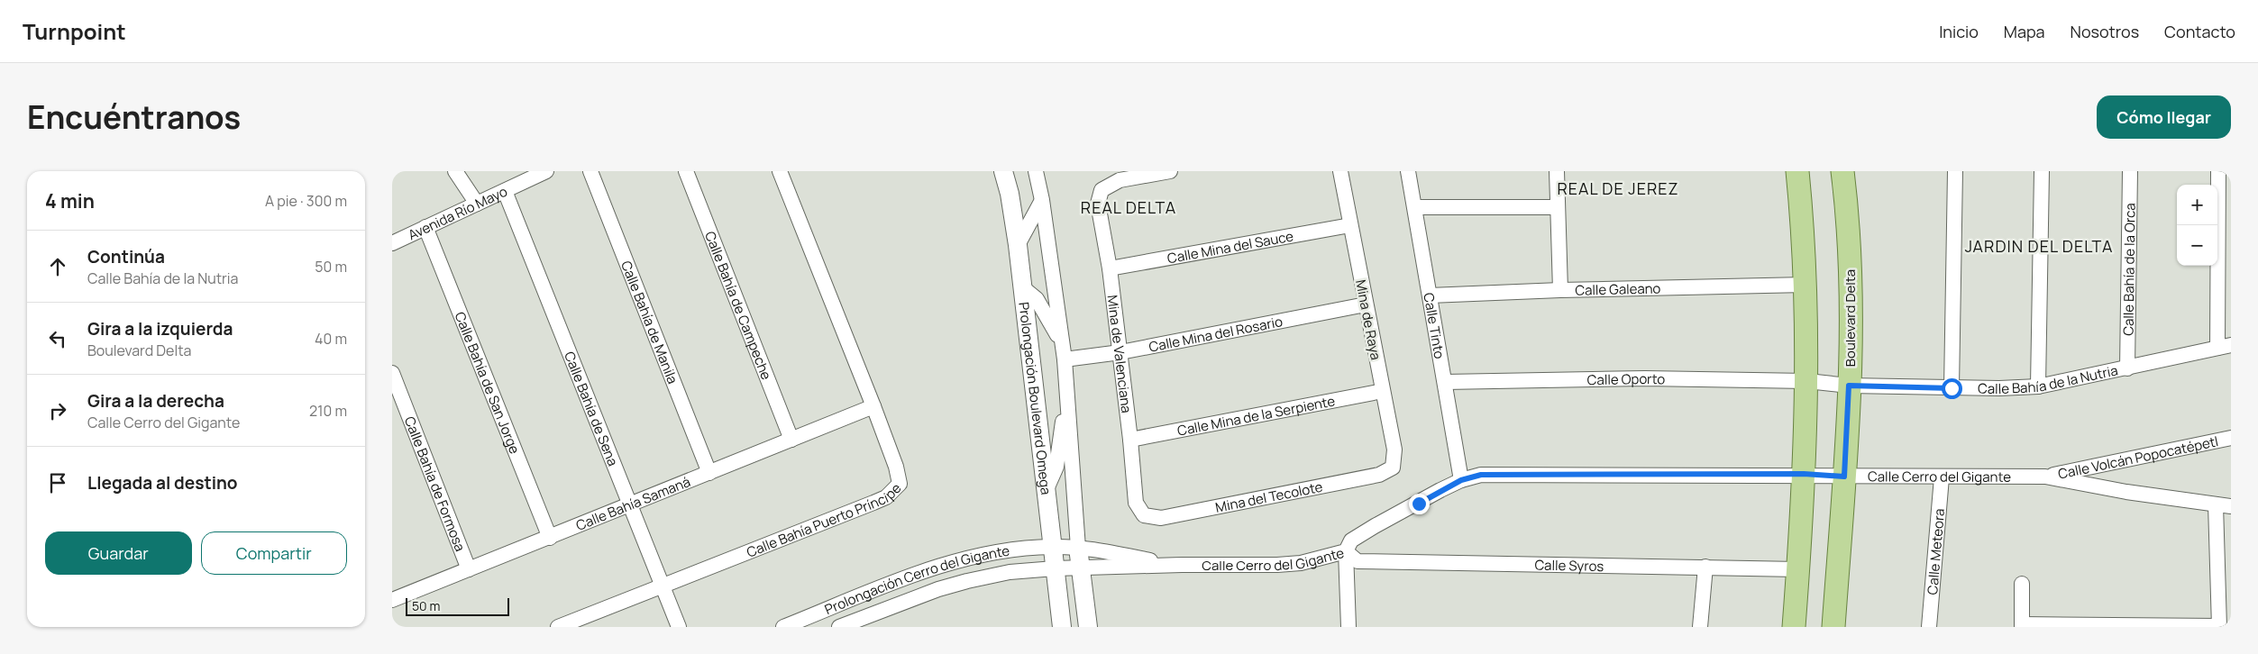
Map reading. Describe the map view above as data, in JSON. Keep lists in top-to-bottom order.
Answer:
{
  "streets": {
    "main road": ["Boulevard Delta"],
    "street": [
      "Avenida Río Mayo",
      "Calle Mina del Sauce",
      "Calle Bahía de la Orca",
      "Calle Galeano",
      "Calle Bahía de Campeche",
      "Mina de Raya",
      "Calle Bahía de Manila",
      "Calle Tinto",
      "Calle Mina del Rosario",
      "Mina de Valenciana",
      "Calle Bahía de la Nutria",
      "Calle Oporto",
      "Calle Bahía de San Jorge",
      "Prolongación Boulevard Omega",
      "Calle Bahía de Sena",
      "Calle Mina de la Serpiente",
      "Calle Volcán Popocatépetl",
      "Calle Cerro del Gigante",
      "Calle Bahía de Formosa",
      "Mina del Tecolote",
      "Calle Bahía Samaná",
      "Calle Bahía Puerto Príncipe",
      "Calle Meteora",
      "Calle Syros",
      "Prolongación Cerro del Gigante"
    ]
  },
  "crossings": [
    ["Avenida Río Mayo", "Calle Bahía de San Jorge"],
    ["Avenida Río Mayo", "Calle Bahía de Sena"],
    ["Calle Mina del Sauce", "Mina de Raya"],
    ["Calle Mina del Sauce", "Mina de Valenciana"],
    ["Calle Bahía de la Orca", "Calle Bahía de la Nutria"],
    ["Calle Galeano", "Calle Tinto"],
    ["Calle Bahía de Campeche", "Calle Bahía Samaná"],
    ["Boulevard Delta", "Calle Bahía de la Nutria"],
    ["Boulevard Delta", "Calle Cerro del Gigante"],
    ["Mina de Raya", "Calle Mina del Rosario"],
    ["Mina de Raya", "Calle Mina de la Serpiente"],
    ["Mina de Raya", "Mina del Tecolote"],
    ["Calle Bahía de Manila", "Calle Bahía Samaná"],
    ["Calle Tinto", "Calle Oporto"],
    ["Calle Tinto", "Calle Cerro del Gigante"],
    ["Calle Mina del Rosario", "Mina de Valenciana"],
    ["Calle Mina del Rosario", "Prolongación Boulevard Omega"],
    ["Mina de Valenciana", "Calle Mina de la Serpiente"],
    ["Mina de Valenciana", "Mina del Tecolote"],
    ["Calle Bahía de la Nutria", "Calle Oporto"],
    ["Calle Bahía de San Jorge", "Calle Bahía Samaná"],
    ["Prolongación Boulevard Omega", "Calle Cerro del Gigante"],
    ["Prolongación Boulevard Omega", "Prolongación Cerro del Gigante"],
    ["Calle Bahía de Sena", "Calle Bahía Samaná"],
    ["Calle Bahía de Sena", "Calle Bahía Puerto Príncipe"],
    ["Calle Volcán Popocatépetl", "Calle Cerro del Gigante"],
    ["Calle Cerro del Gigante", "Calle Meteora"],
    ["Calle Cerro del Gigante", "Calle Syros"],
    ["Calle Cerro del Gigante", "Prolongación Cerro del Gigante"],
    ["Calle Bahía de Formosa", "Calle Bahía Samaná"],
    ["Calle Bahía Samaná", "Calle Bahía Puerto Príncipe"]
  ],
  "districts": ["REAL DE JEREZ", "REAL DELTA", "JARDIN DEL DELTA"],
  "scale_bar": "50 m",
  "page": {
    "header": "Turnpoint",
    "nav": [
      "Inicio",
      "Mapa",
      "Nosotros",
      "Contacto"
    ],
    "title": "Encuéntranos",
    "buttons": [
      "Cómo llegar",
      ["Guardar", "Compartir"]
    ],
    "heading": ["4 min", "A pie · 300 m"],
    "map_buttons": ["+", "−"],
    "list": [
      ["Continúa", "Calle Bahía de la Nutria", "50 m"],
      ["Gira a la izquierda", "Boulevard Delta", "40 m"],
      ["Gira a la derecha", "Calle Cerro del Gigante", "210 m"],
      "Llegada al destino"
    ],
    "scale": "50 m"
  }
}
